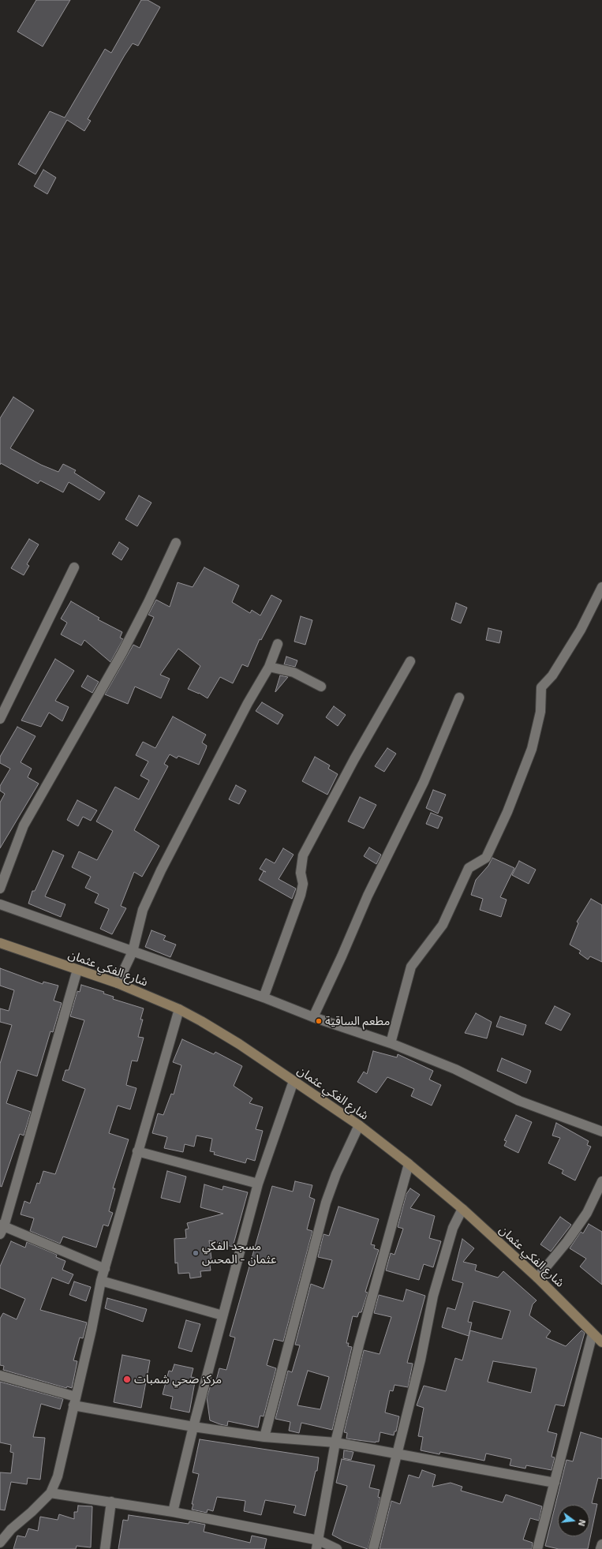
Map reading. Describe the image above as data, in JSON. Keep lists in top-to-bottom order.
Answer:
{
  "streets": {
    "street": ["شارع الفكي عثمان"]
  },
  "places": ["مطعم الساقية", "مسجد الفكي عثمان - المحس", "مركز صحي شمبات"],
  "north": "right"
}
